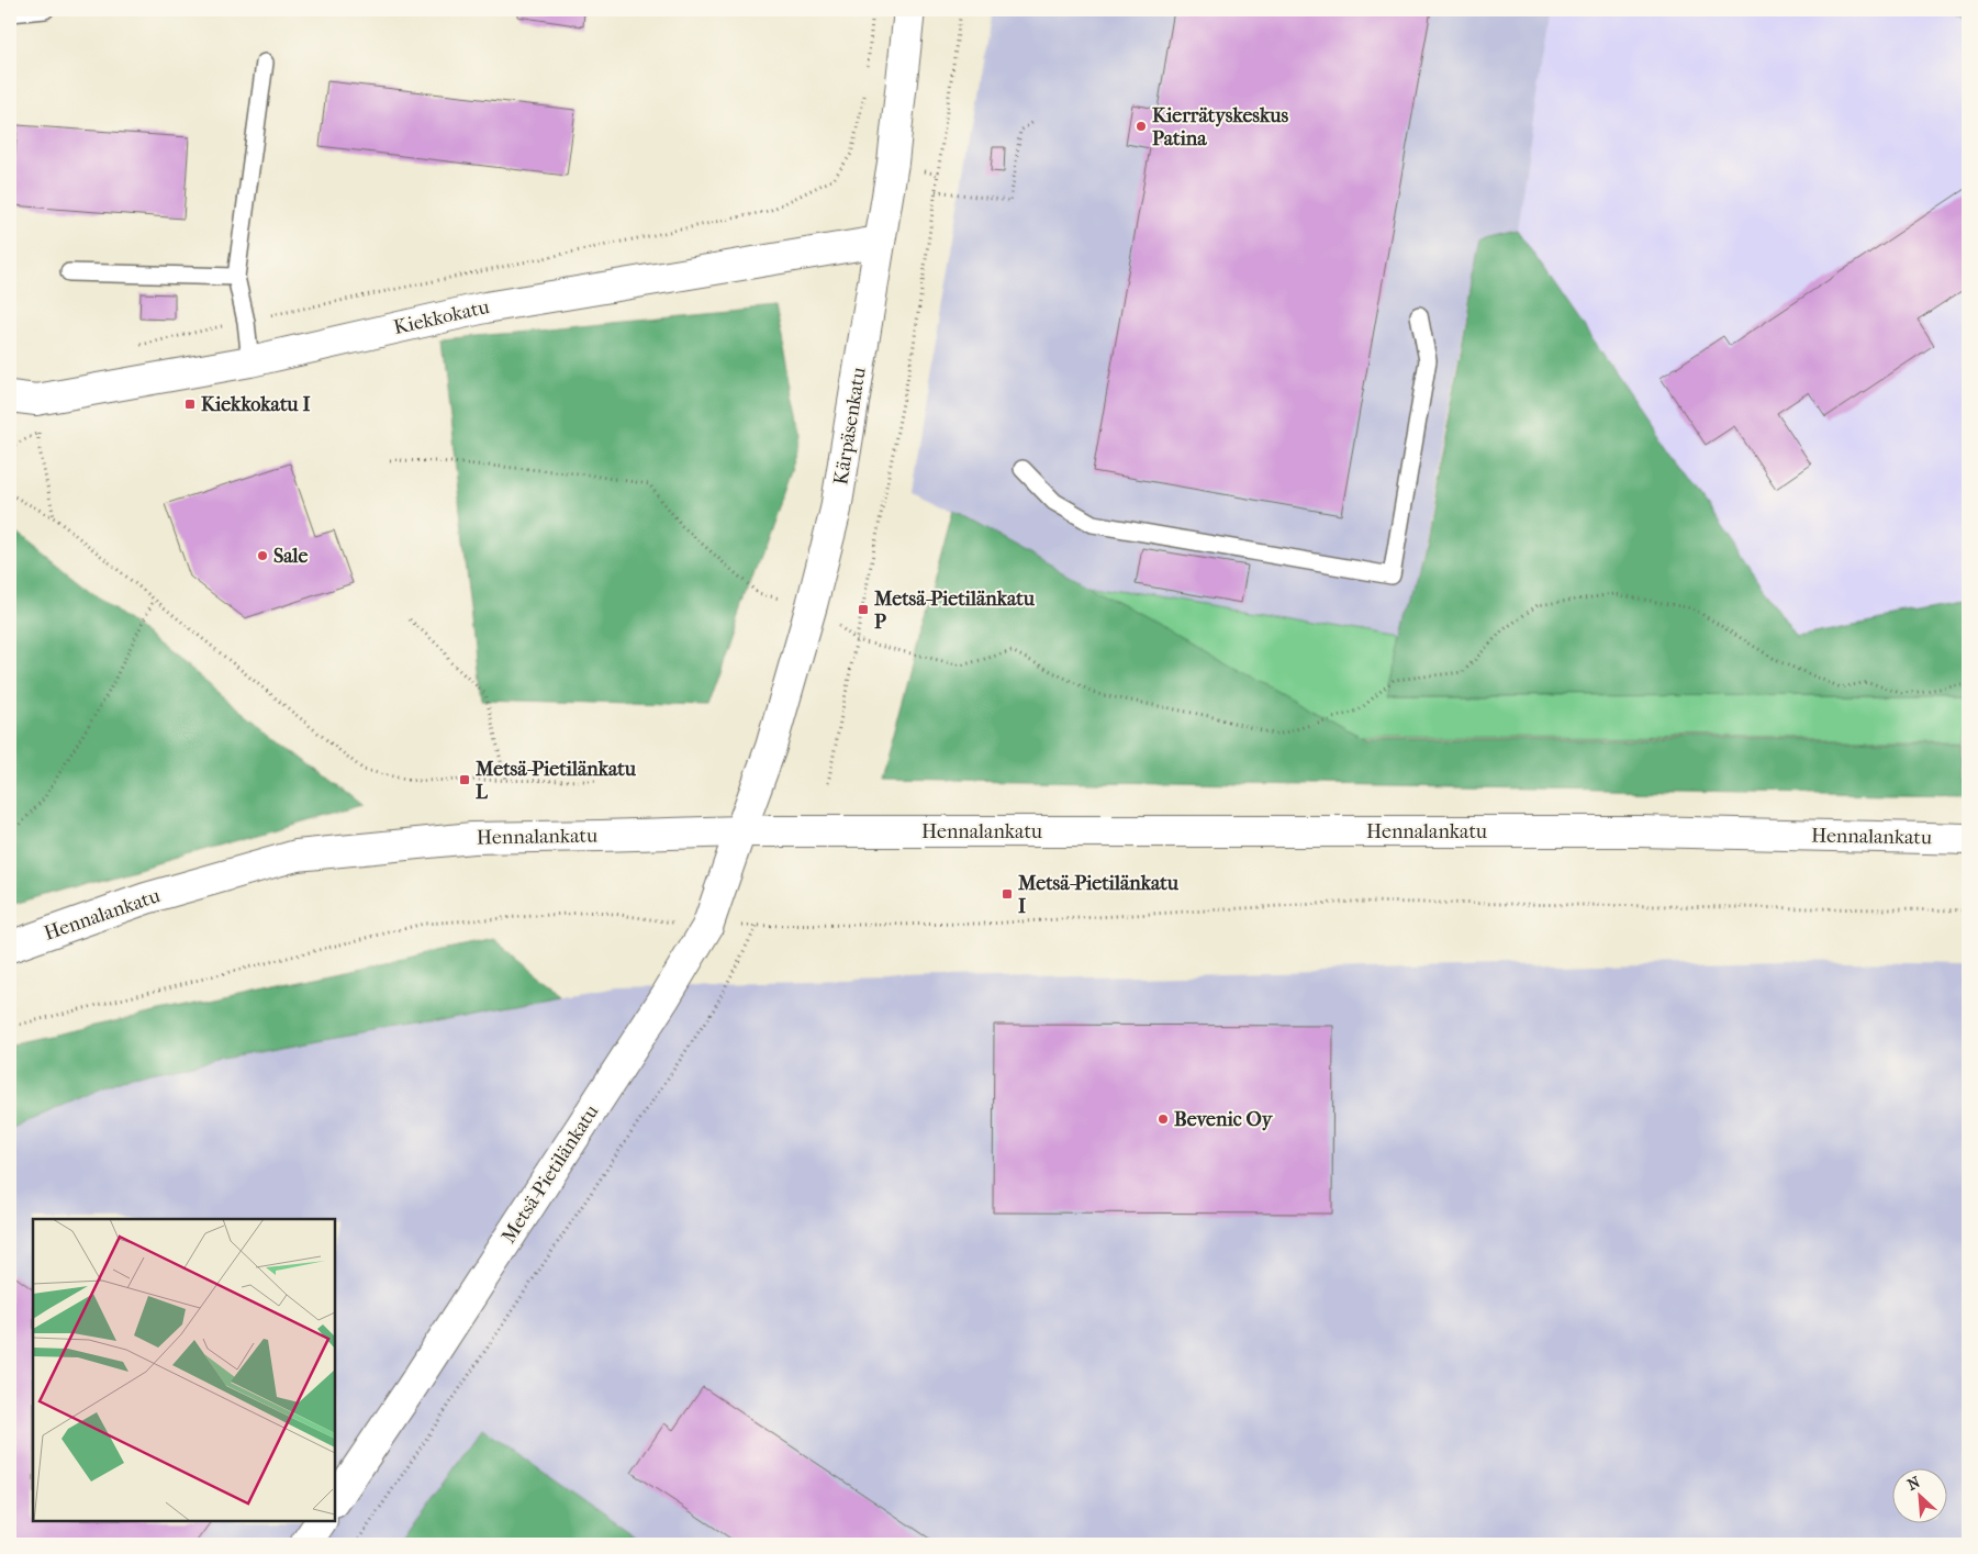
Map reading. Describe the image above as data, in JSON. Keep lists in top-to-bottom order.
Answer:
{
  "streets": {
    "street": [
      "Kiekkokatu",
      "Kärpäsenkatu",
      "Hennalankatu",
      "Metsä-Pietilänkatu"
    ]
  },
  "crossings": [
    ["Kiekkokatu", "Kärpäsenkatu"],
    ["Kärpäsenkatu", "Hennalankatu"],
    ["Kärpäsenkatu", "Metsä-Pietilänkatu"],
    ["Hennalankatu", "Metsä-Pietilänkatu"]
  ],
  "places": {
    "other": ["Kierrätyskeskus Patina", "Sale", "Bevenic Oy"],
    "transit": [
      "Kiekkokatu I",
      "Metsä-Pietilänkatu P",
      "Metsä-Pietilänkatu L",
      "Metsä-Pietilänkatu I"
    ]
  },
  "north": "top left"
}
